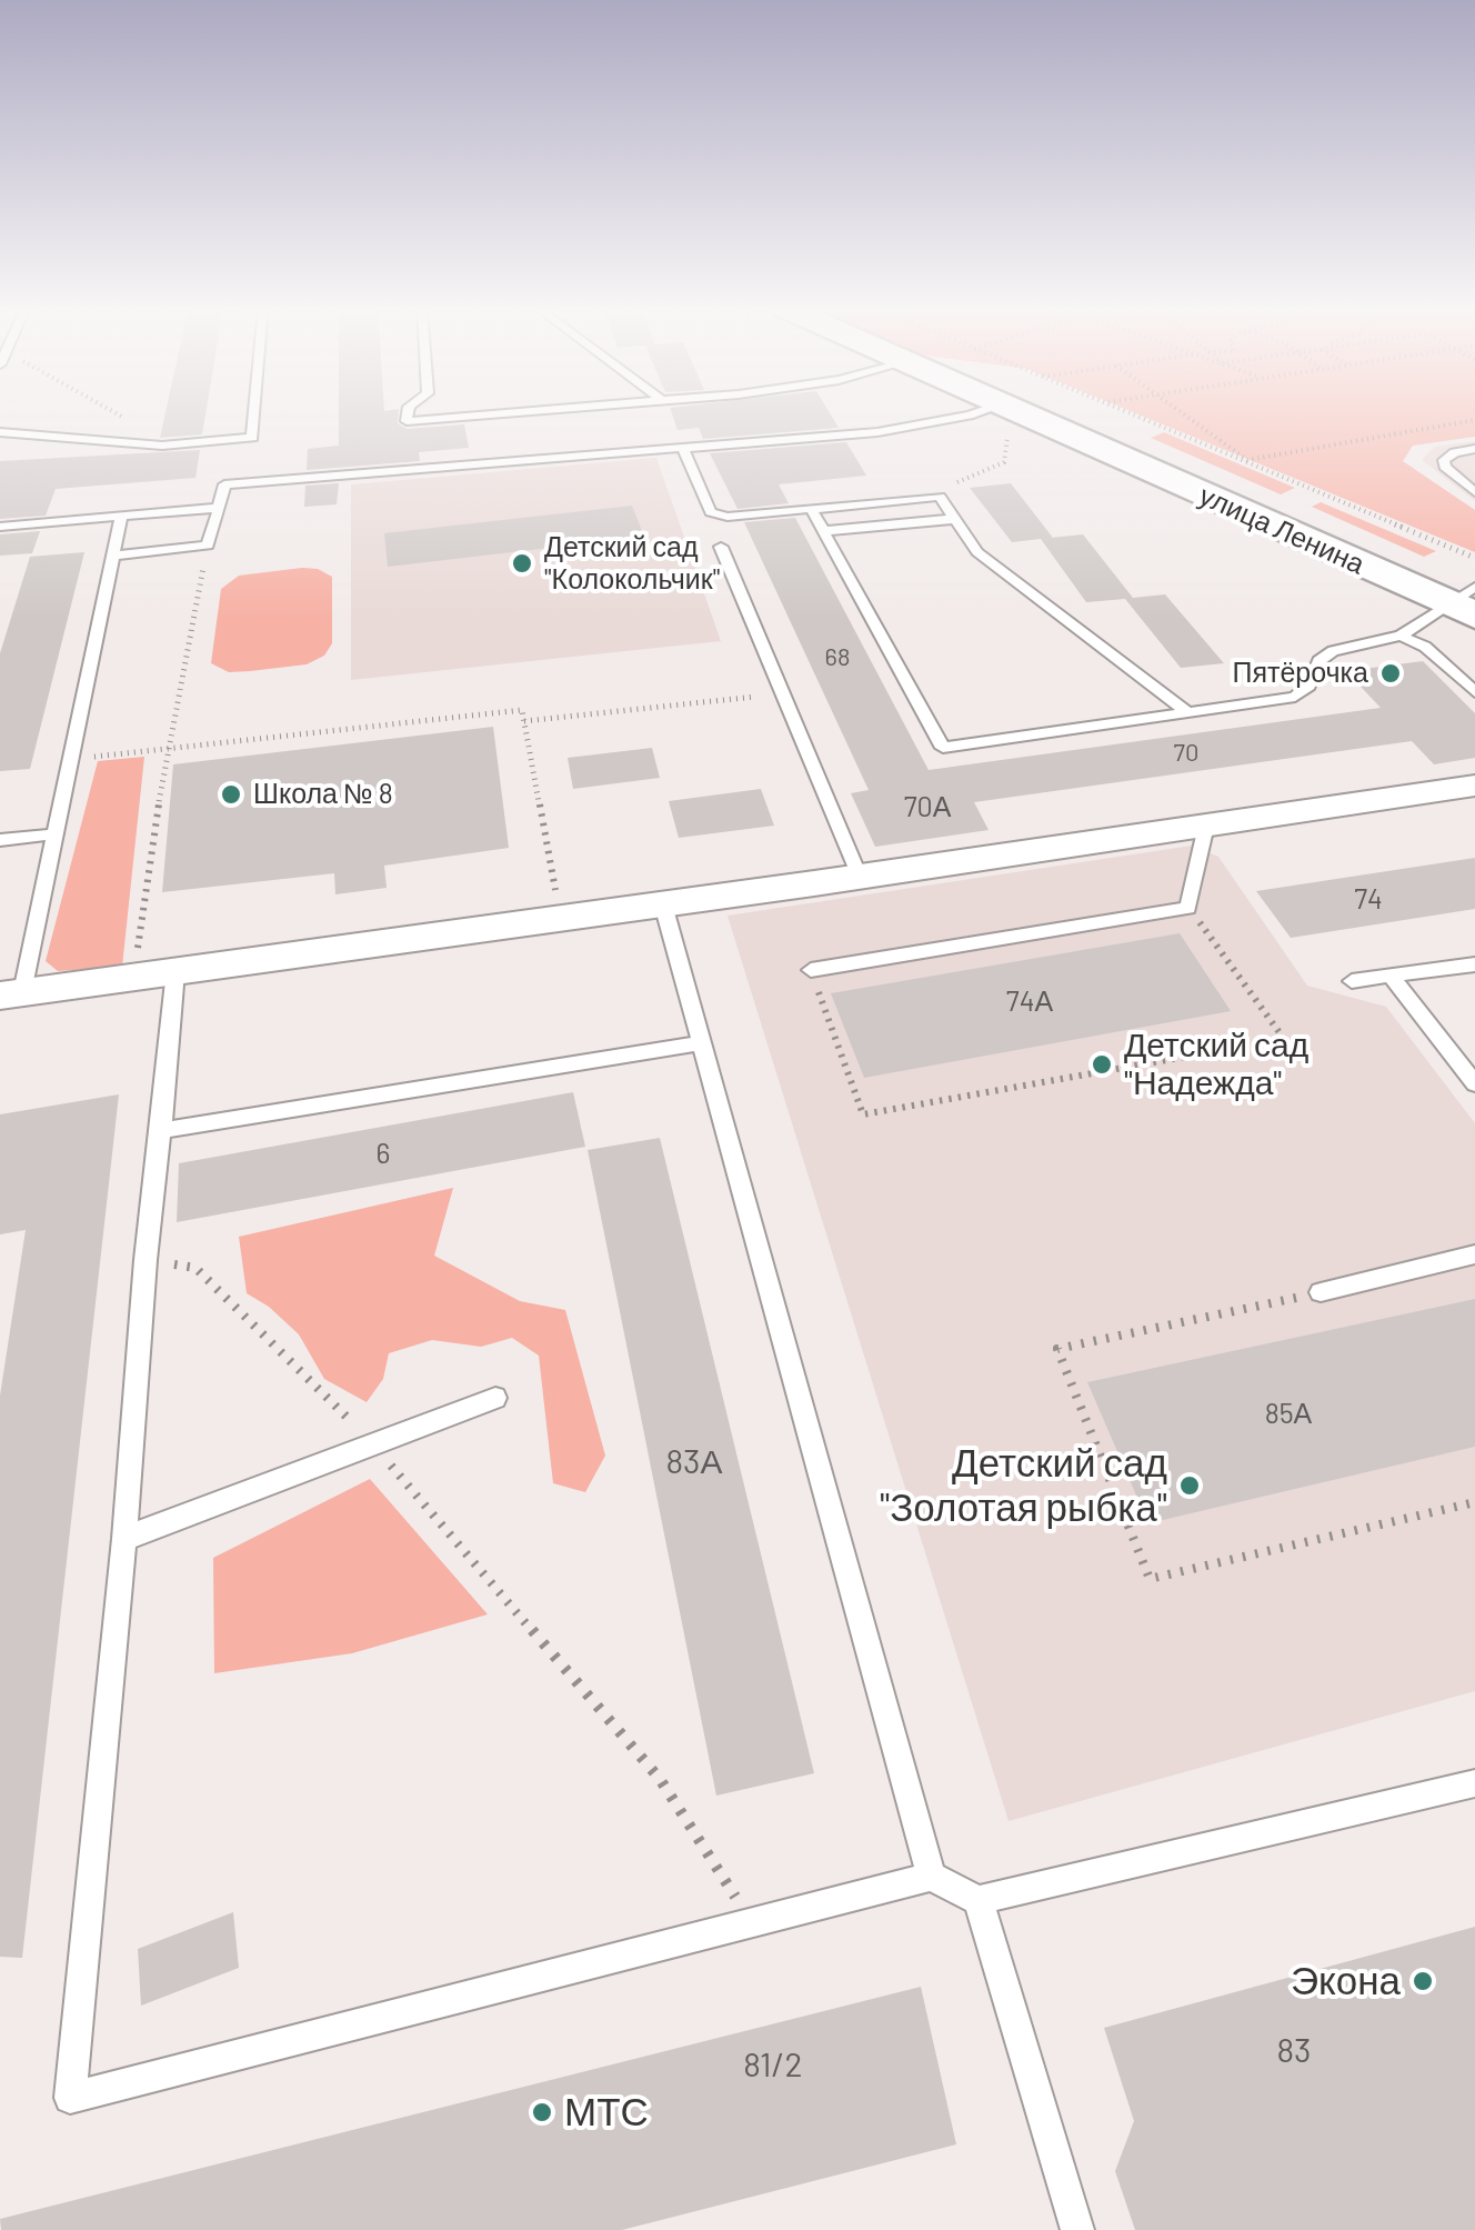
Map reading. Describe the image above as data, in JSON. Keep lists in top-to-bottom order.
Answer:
{
  "streets": {
    "main road": ["улица Ленина"]
  },
  "places": [
    "Детский сад \"Колокольчик\"",
    "Пятёрочка",
    "Школа № 8",
    "Детский сад \"Надежда\"",
    "Детский сад \"Золотая рыбка\"",
    "Экона",
    "МТС"
  ],
  "house_numbers": [
    "68",
    "70",
    "70А",
    "74",
    "74А",
    "6",
    "85А",
    "83А",
    "83",
    "81/2"
  ]
}
